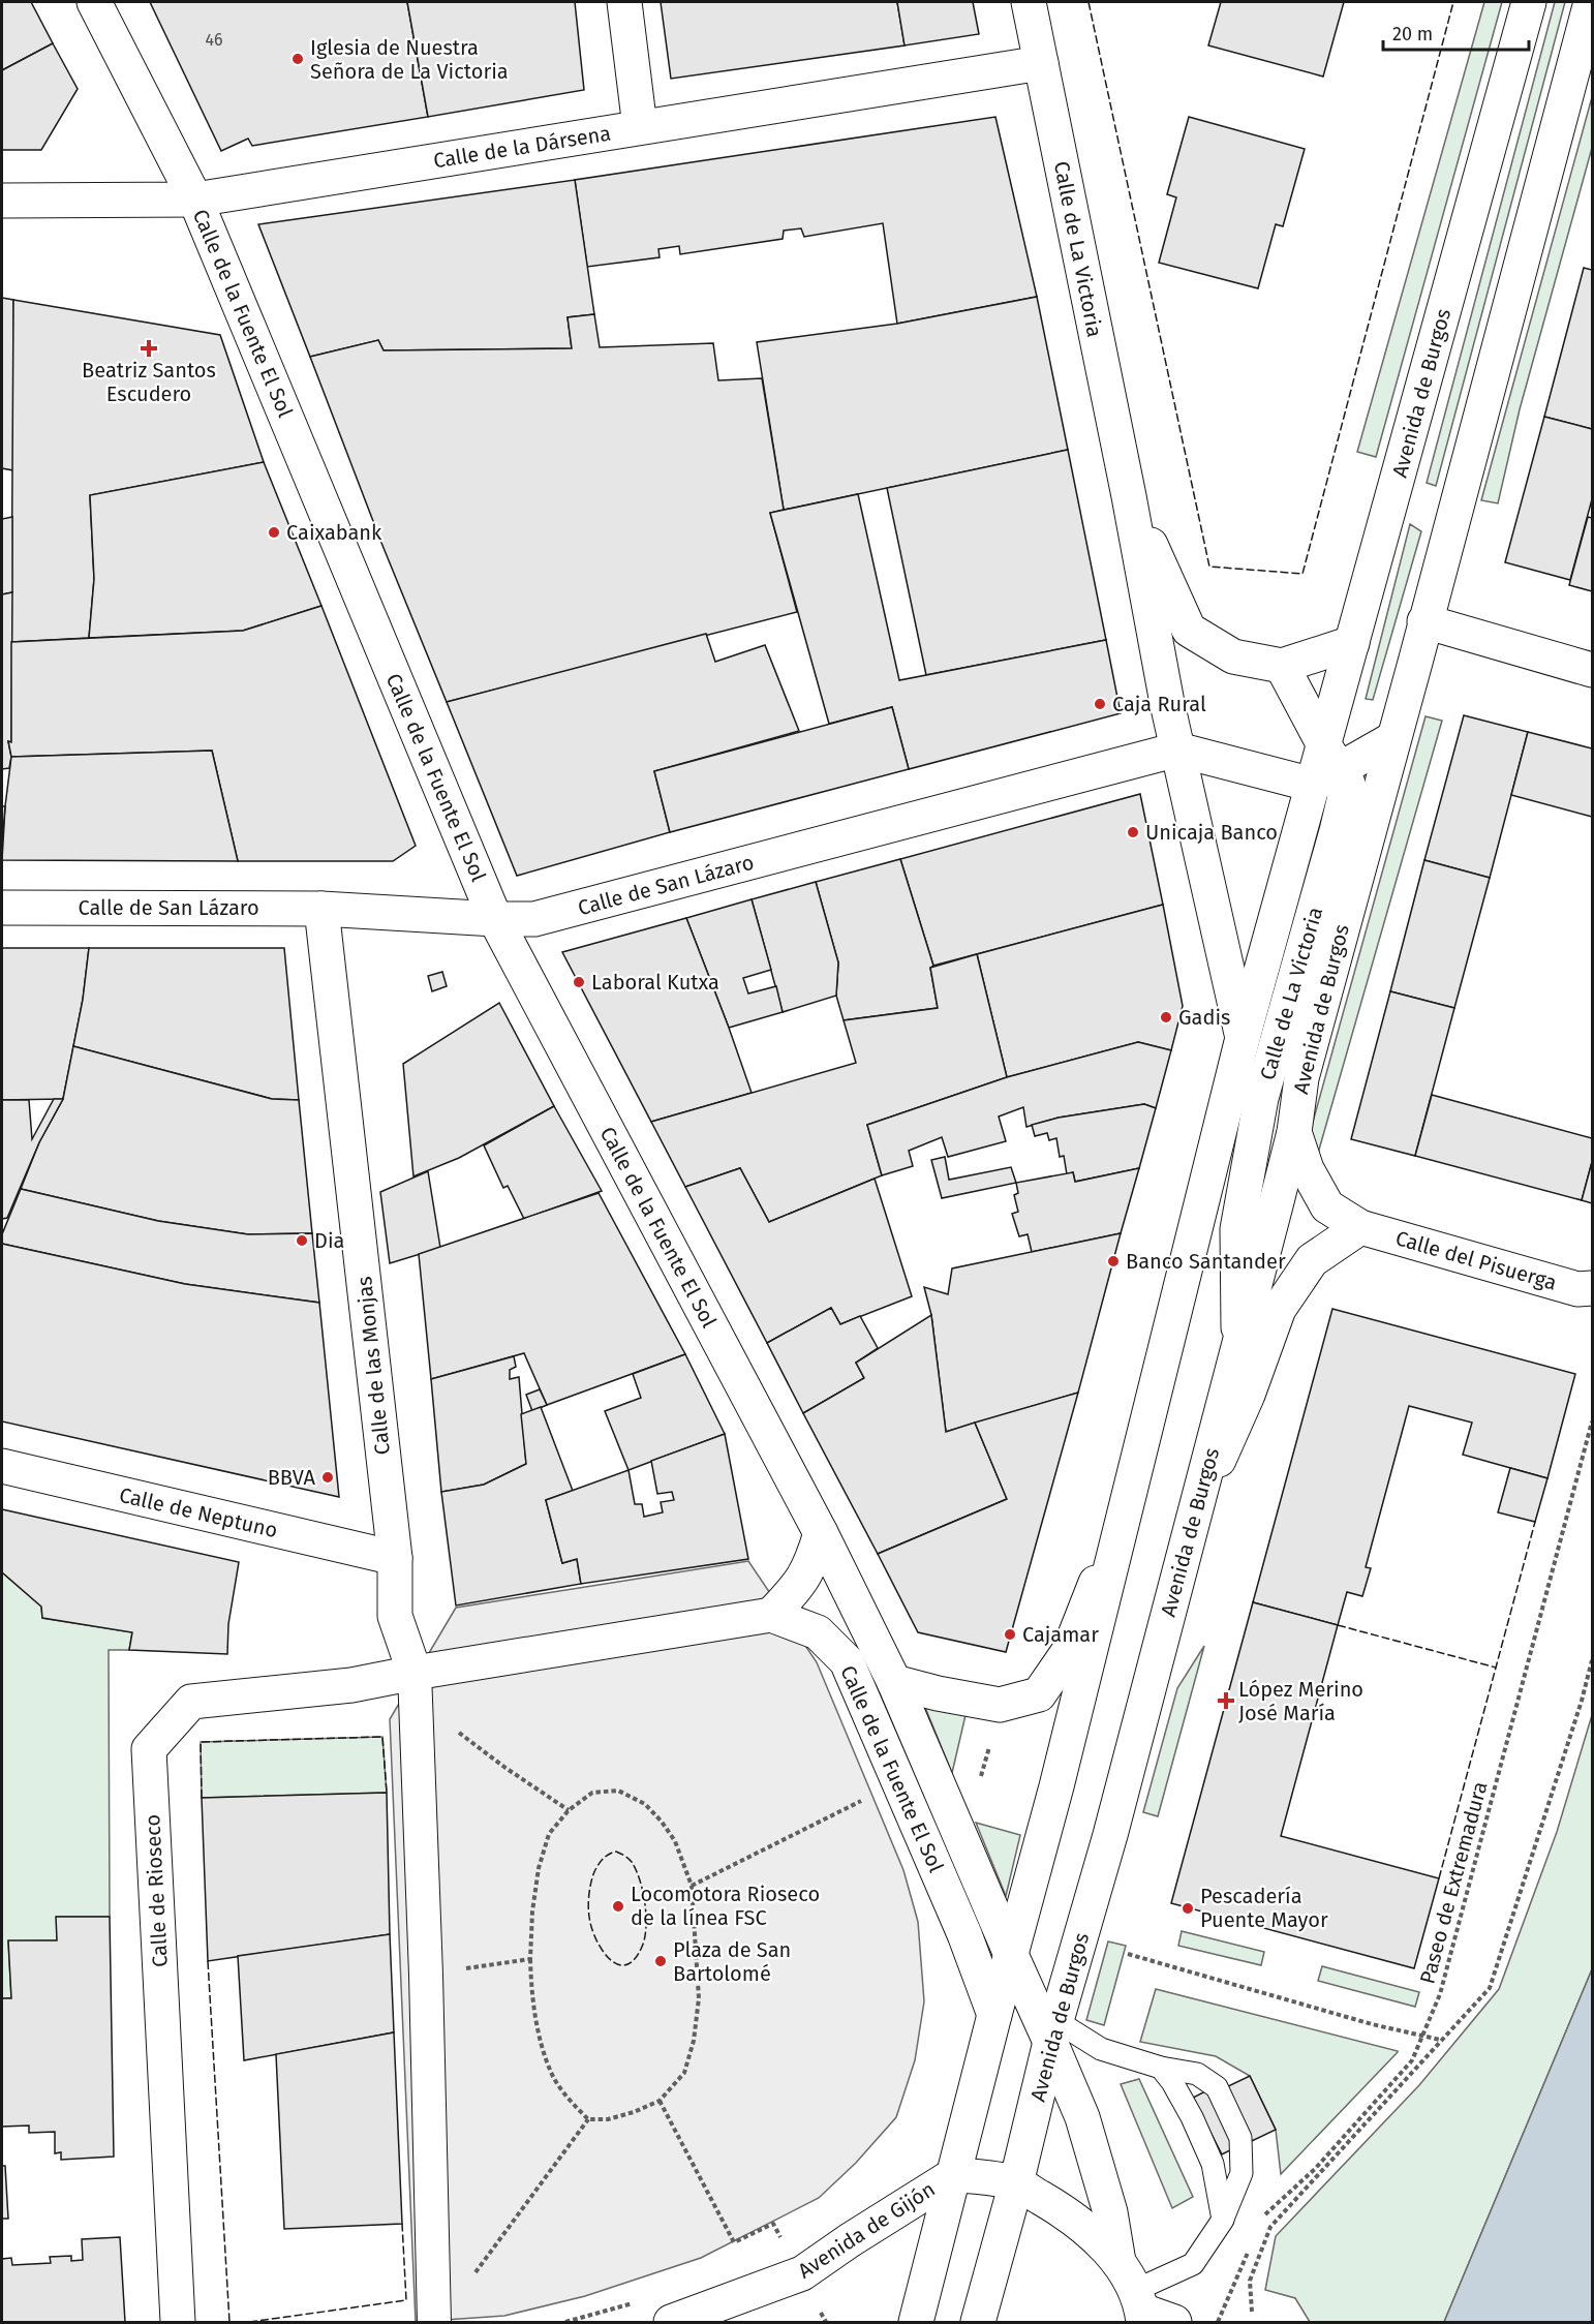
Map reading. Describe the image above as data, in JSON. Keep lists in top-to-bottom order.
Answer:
{
  "streets": {
    "main road": [
      "Calle de la Dársena",
      "Calle de La Victoria",
      "Calle de la Fuente El Sol",
      "Avenida de Burgos",
      "Calle de San Lázaro",
      "Calle del Pisuerga",
      "Calle de las Monjas",
      "Calle de Neptuno",
      "Calle de Rioseco",
      "Avenida de Gijón"
    ],
    "path": ["Paseo de Extremadura"]
  },
  "crossings": [
    ["Calle de la Dársena", "Calle de La Victoria"],
    ["Calle de la Dársena", "Calle de la Fuente El Sol"],
    ["Calle de La Victoria", "Avenida de Burgos"],
    ["Calle de La Victoria", "Calle de San Lázaro"],
    ["Calle de la Fuente El Sol", "Avenida de Burgos"],
    ["Calle de la Fuente El Sol", "Calle de San Lázaro"],
    ["Avenida de Burgos", "Calle de San Lázaro"],
    ["Avenida de Burgos", "Calle del Pisuerga"],
    ["Avenida de Burgos", "Avenida de Gijón"],
    ["Calle de San Lázaro", "Calle de las Monjas"],
    ["Calle de las Monjas", "Calle de Neptuno"],
    ["Calle de las Monjas", "Calle de Rioseco"]
  ],
  "places": {
    "other": [
      "Iglesia de Nuestra Señora de La Victoria",
      "Caixabank",
      "Caja Rural",
      "Unicaja Banco",
      "Laboral Kutxa",
      "Gadis",
      "Dia",
      "Banco Santander",
      "BBVA",
      "Cajamar",
      "Locomotora Rioseco de la línea FSC",
      "Pescadería Puente Mayor",
      "Plaza de San Bartolomé"
    ],
    "health": ["Beatriz Santos Escudero", "López Merino José María"]
  },
  "house_numbers": ["46"],
  "scale_bar": "20 m"
}
